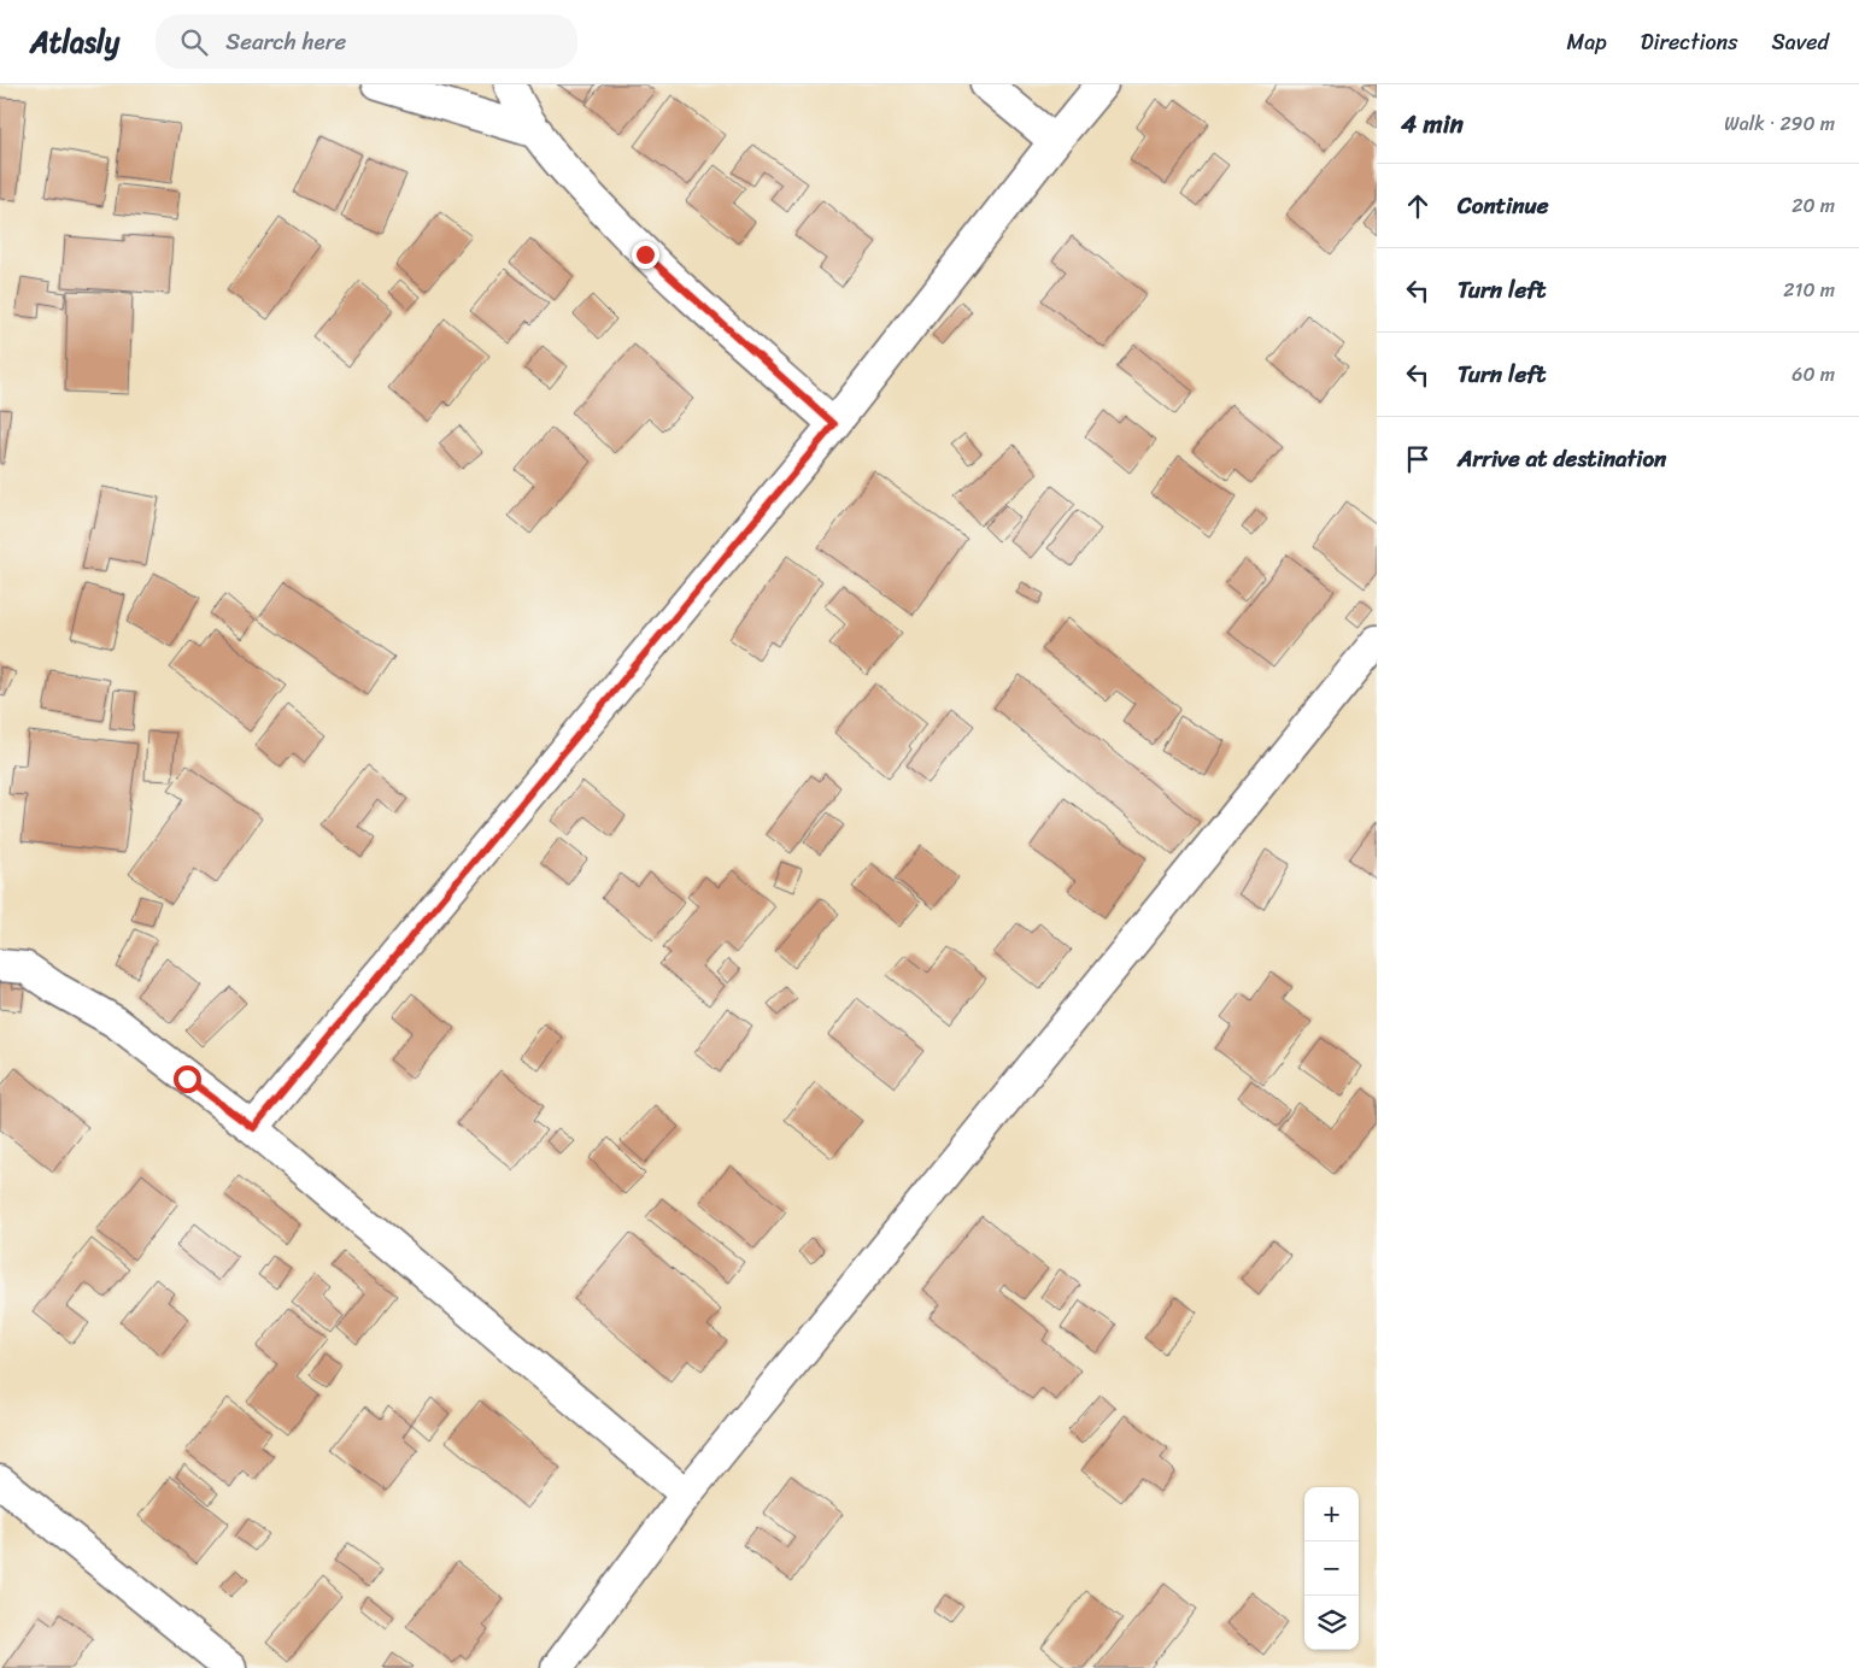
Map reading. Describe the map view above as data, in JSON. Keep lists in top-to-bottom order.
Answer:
{
  "page": {
    "header": "Atlasly",
    "search": "Search here",
    "nav": ["Map", "Directions", "Saved"],
    "heading": ["4 min", "Walk · 290 m"],
    "list": [
      ["Continue", "20 m"],
      ["Turn left", "210 m"],
      ["Turn left", "60 m"],
      "Arrive at destination"
    ],
    "map_buttons": ["+", "−"]
  }
}
